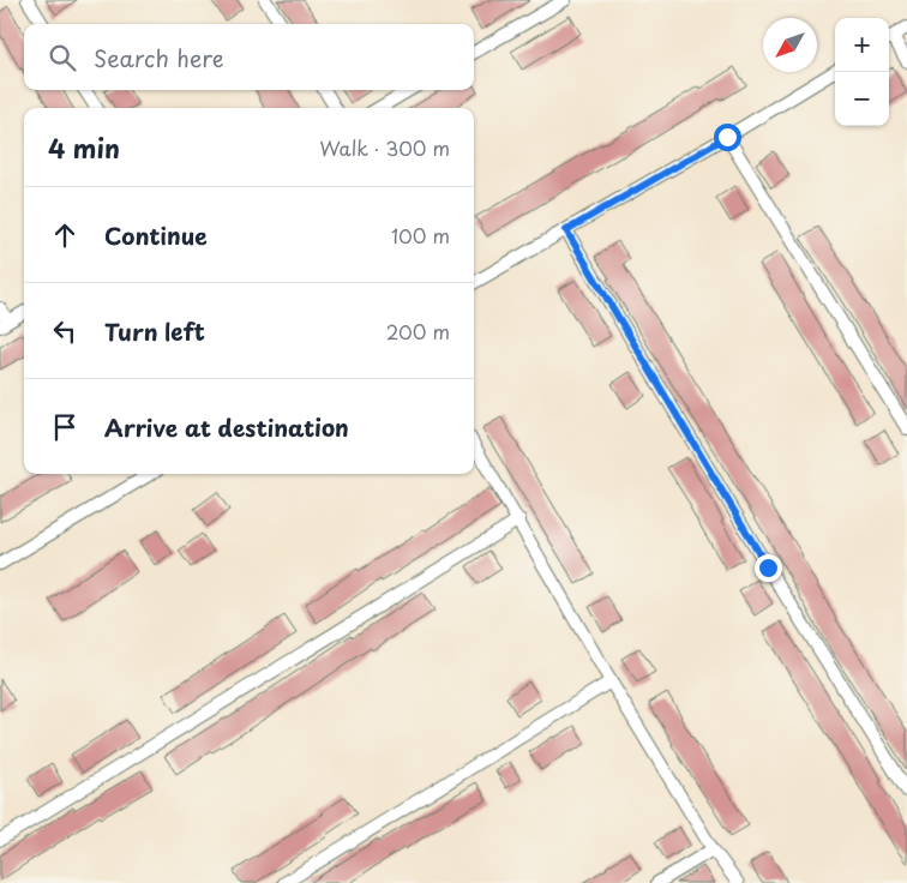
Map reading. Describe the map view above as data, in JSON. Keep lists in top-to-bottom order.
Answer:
{
  "north": "bottom left",
  "page": {
    "map_buttons": ["+", "−"],
    "search": "Search here",
    "heading": ["4 min", "Walk · 300 m"],
    "list": [
      ["Continue", "100 m"],
      ["Turn left", "200 m"],
      "Arrive at destination"
    ]
  }
}
